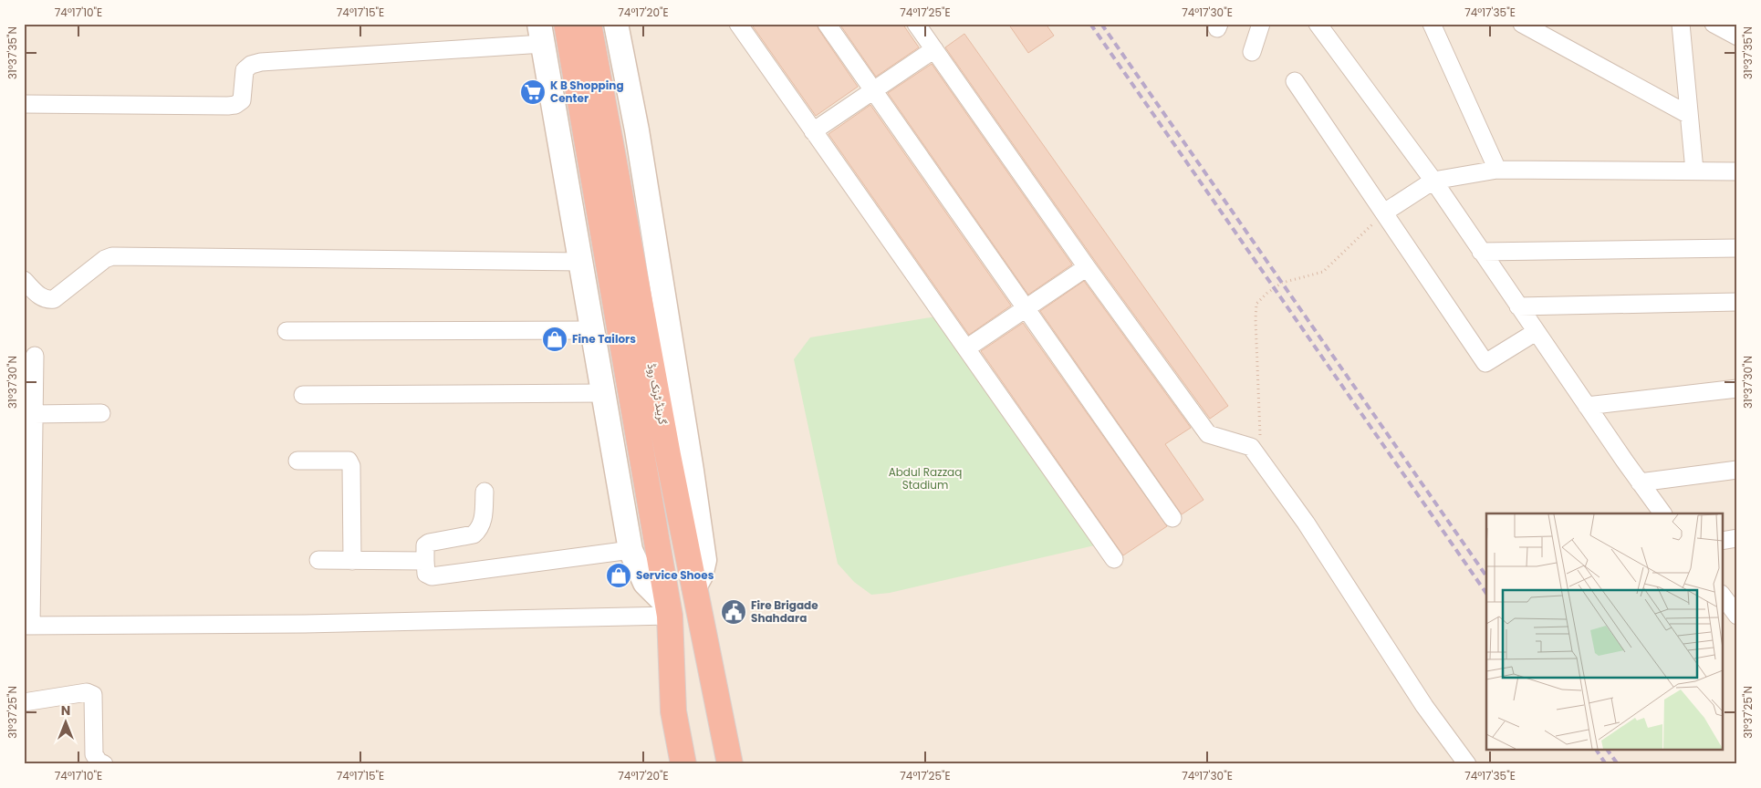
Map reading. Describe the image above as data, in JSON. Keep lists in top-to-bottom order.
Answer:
{
  "streets": {
    "highway": ["گرینڈ ٹرنک روڈ"]
  },
  "parks": ["Abdul Razzaq Stadium"],
  "places": {
    "supermarket": ["K B Shopping Center"],
    "shop": ["Fine Tailors", "Service Shoes"],
    "public building": ["Fire Brigade Shahdara"]
  },
  "north": "top",
  "coordinates": [
    "74°17'10\"E",
    "74°17'15\"E",
    "74°17'20\"E",
    "74°17'25\"E",
    "74°17'30\"E",
    "74°17'35\"E",
    "31°37'35\"N",
    "31°37'30\"N",
    "31°37'25\"N"
  ]
}
